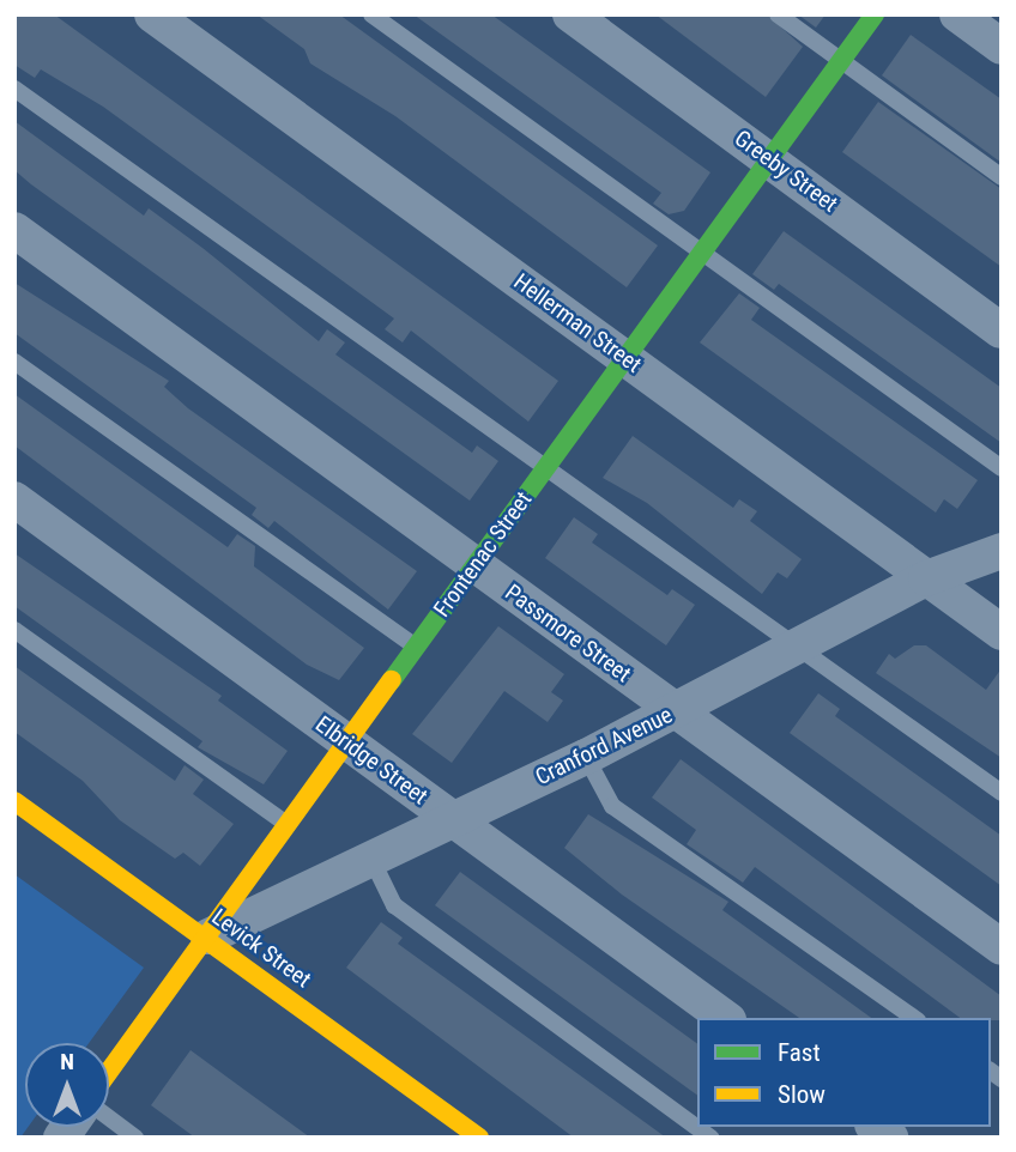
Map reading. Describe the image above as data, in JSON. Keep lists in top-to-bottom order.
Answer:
{
  "streets": {
    "street": [
      "Greeby Street",
      "Hellerman Street",
      "Frontenac Street",
      "Passmore Street",
      "Cranford Avenue",
      "Elbridge Street",
      "Levick Street"
    ]
  },
  "crossings": [
    ["Greeby Street", "Frontenac Street"],
    ["Hellerman Street", "Frontenac Street"],
    ["Hellerman Street", "Cranford Avenue"],
    ["Frontenac Street", "Passmore Street"],
    ["Frontenac Street", "Cranford Avenue"],
    ["Frontenac Street", "Elbridge Street"],
    ["Frontenac Street", "Levick Street"],
    ["Passmore Street", "Cranford Avenue"],
    ["Cranford Avenue", "Elbridge Street"],
    ["Cranford Avenue", "Levick Street"]
  ],
  "legend": ["Fast", "Slow"],
  "north": "top"
}
